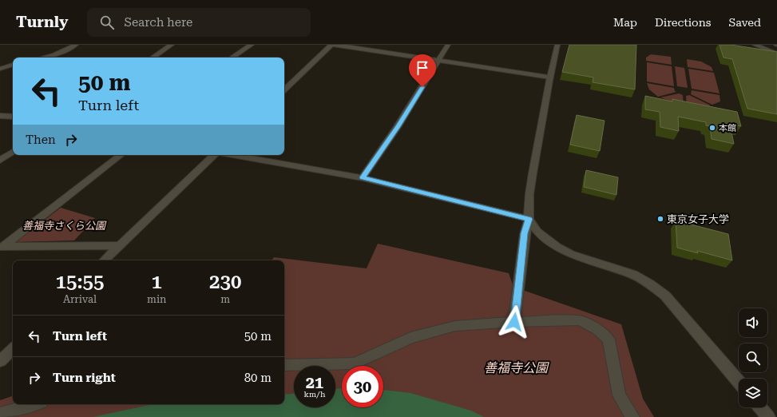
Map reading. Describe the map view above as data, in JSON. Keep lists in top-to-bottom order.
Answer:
{
  "parks": ["善福寺さくら公園", "善福寺公園"],
  "places": ["本館", "東京女子大学"],
  "page": {
    "header": "Turnly",
    "search": "Search here",
    "nav": ["Map", "Directions", "Saved"],
    "turn": ["50 m", "Turn left"],
    "then": "Then",
    "eta": [
      "15:55",
      "Arrival",
      "1",
      "min",
      "230",
      "m"
    ],
    "list": [
      {
        "name": "Turn left",
        "value": "50 m"
      },
      {
        "name": "Turn right",
        "value": "80 m"
      }
    ],
    "speed": "21 km/h",
    "limit": "30"
  }
}
